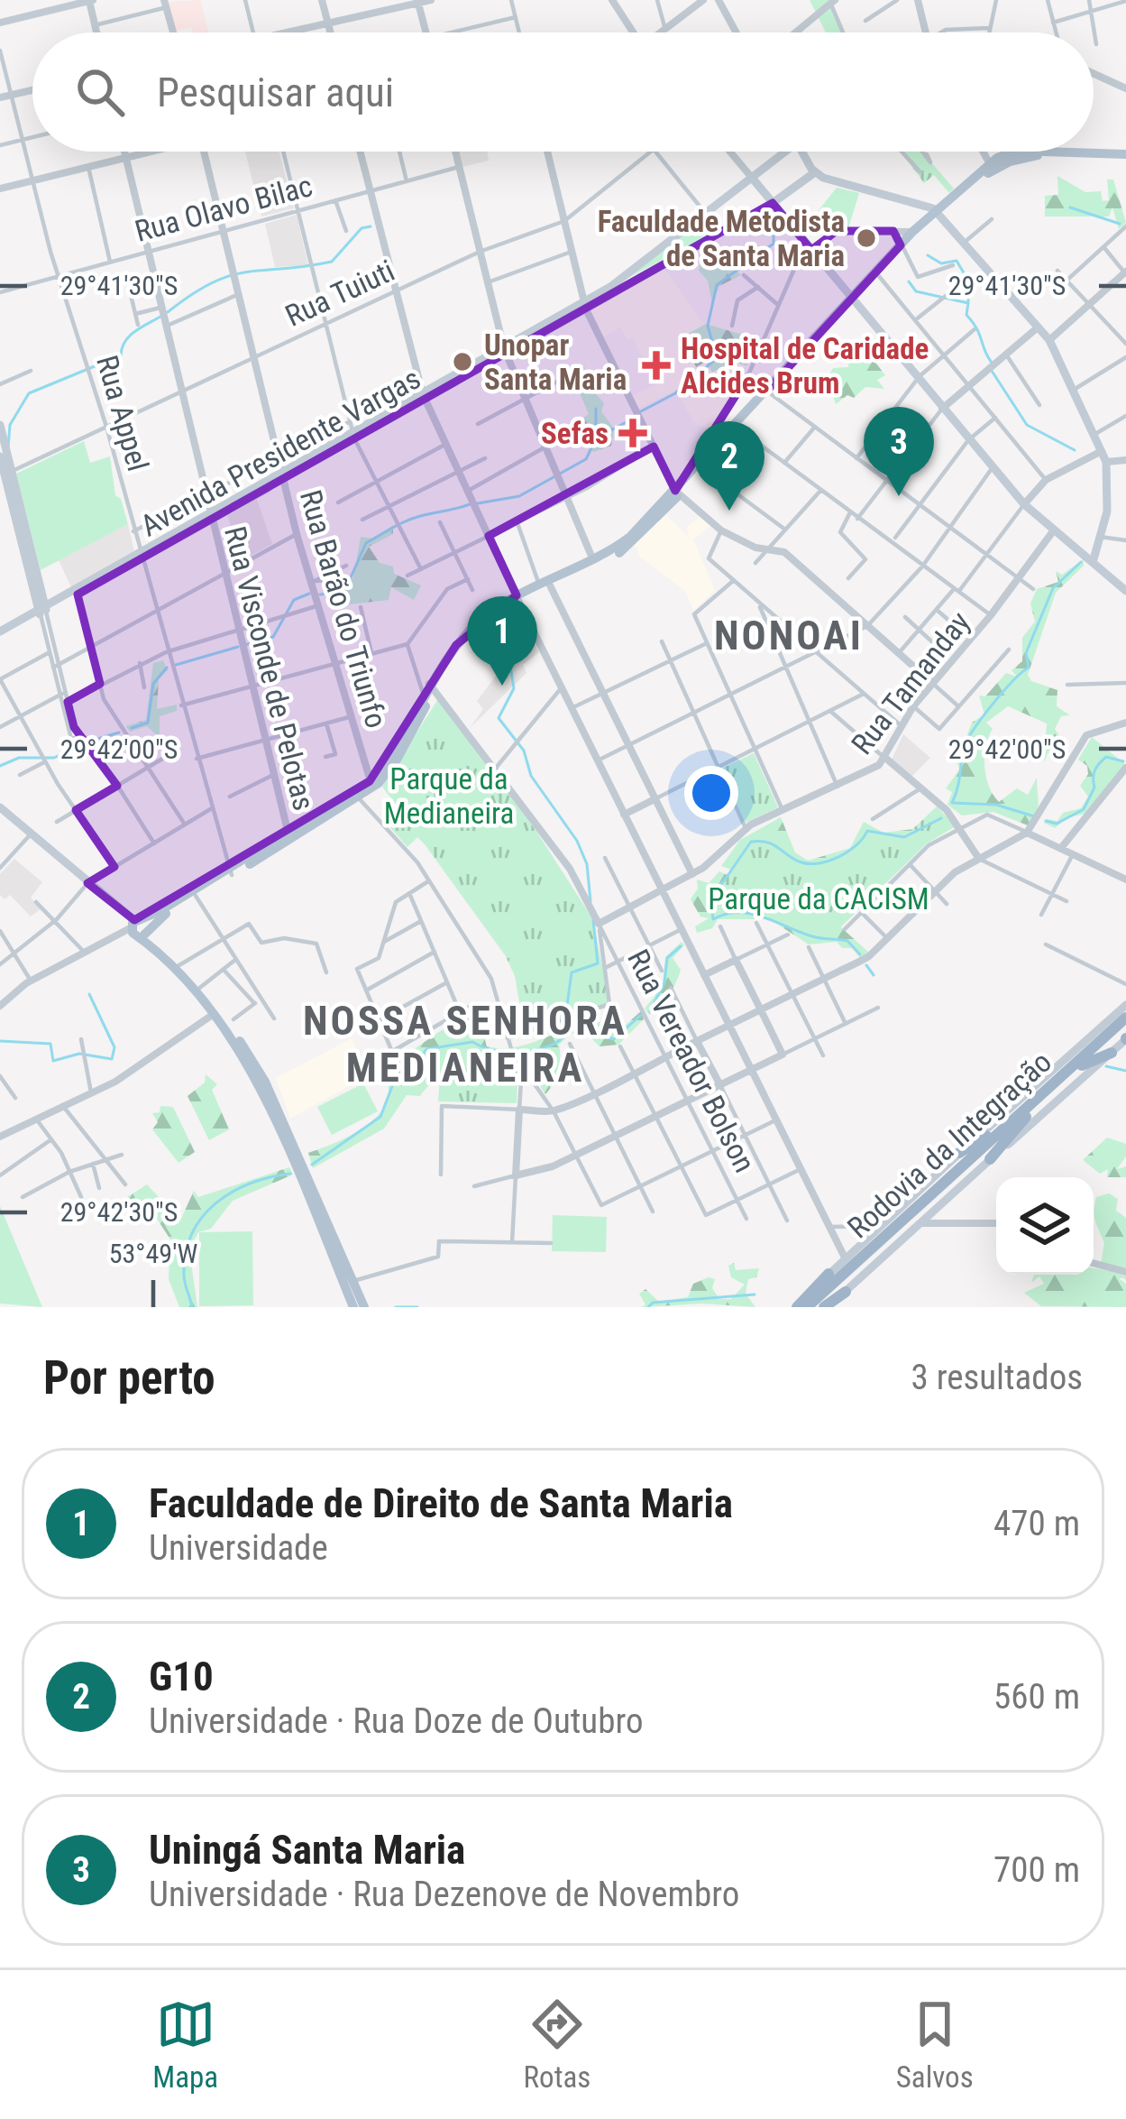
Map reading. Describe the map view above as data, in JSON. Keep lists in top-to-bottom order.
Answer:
{
  "streets": {
    "highway": ["Rodovia da Integração"],
    "main road": ["Avenida Presidente Vargas"],
    "street": [
      "Rua Olavo Bilac",
      "Rua Tuiuti",
      "Rua Appel",
      "Rua Barão do Triunfo",
      "Rua Visconde de Pelotas",
      "Rua Tamanday",
      "Rua Vereador Bolson"
    ]
  },
  "crossings": [
    ["Rua Olavo Bilac", "Rua Appel"],
    ["Rua Olavo Bilac", "Rua Barão do Triunfo"],
    ["Rua Olavo Bilac", "Rua Visconde de Pelotas"],
    ["Rua Tuiuti", "Rua Appel"],
    ["Rua Tuiuti", "Rua Barão do Triunfo"],
    ["Rua Tuiuti", "Rua Visconde de Pelotas"],
    ["Rua Appel", "Avenida Presidente Vargas"],
    ["Avenida Presidente Vargas", "Rua Barão do Triunfo"],
    ["Avenida Presidente Vargas", "Rua Visconde de Pelotas"],
    ["Rua Tamanday", "Rua Vereador Bolson"]
  ],
  "districts": ["NONOAI", "NOSSA SENHORA MEDIANEIRA"],
  "parks": ["Parque da Medianeira", "Parque da CACISM"],
  "places": {
    "other": ["Faculdade Metodista de Santa Maria", "Unopar Santa Maria"],
    "health": ["Hospital de Caridade Alcides Brum", "Sefas"]
  },
  "page": {
    "search": "Pesquisar aqui",
    "pins": ["3", "2", "1"],
    "heading": ["Por perto", "3 resultados"],
    "list": [
      {
        "mark": "1",
        "name": "Faculdade de Direito de Santa Maria",
        "note": "Universidade",
        "value": "470 m"
      },
      {
        "mark": "2",
        "name": "G10",
        "note": "Universidade · Rua Doze de Outubro",
        "value": "560 m"
      },
      {
        "mark": "3",
        "name": "Uningá Santa Maria",
        "note": "Universidade · Rua Dezenove de Novembro",
        "value": "700 m"
      }
    ],
    "nav": ["Mapa", "Rotas", "Salvos"]
  },
  "coordinates": [
    "29°41'30\"S",
    "29°42'00\"S",
    "29°42'30\"S",
    "53°49'W"
  ]
}
